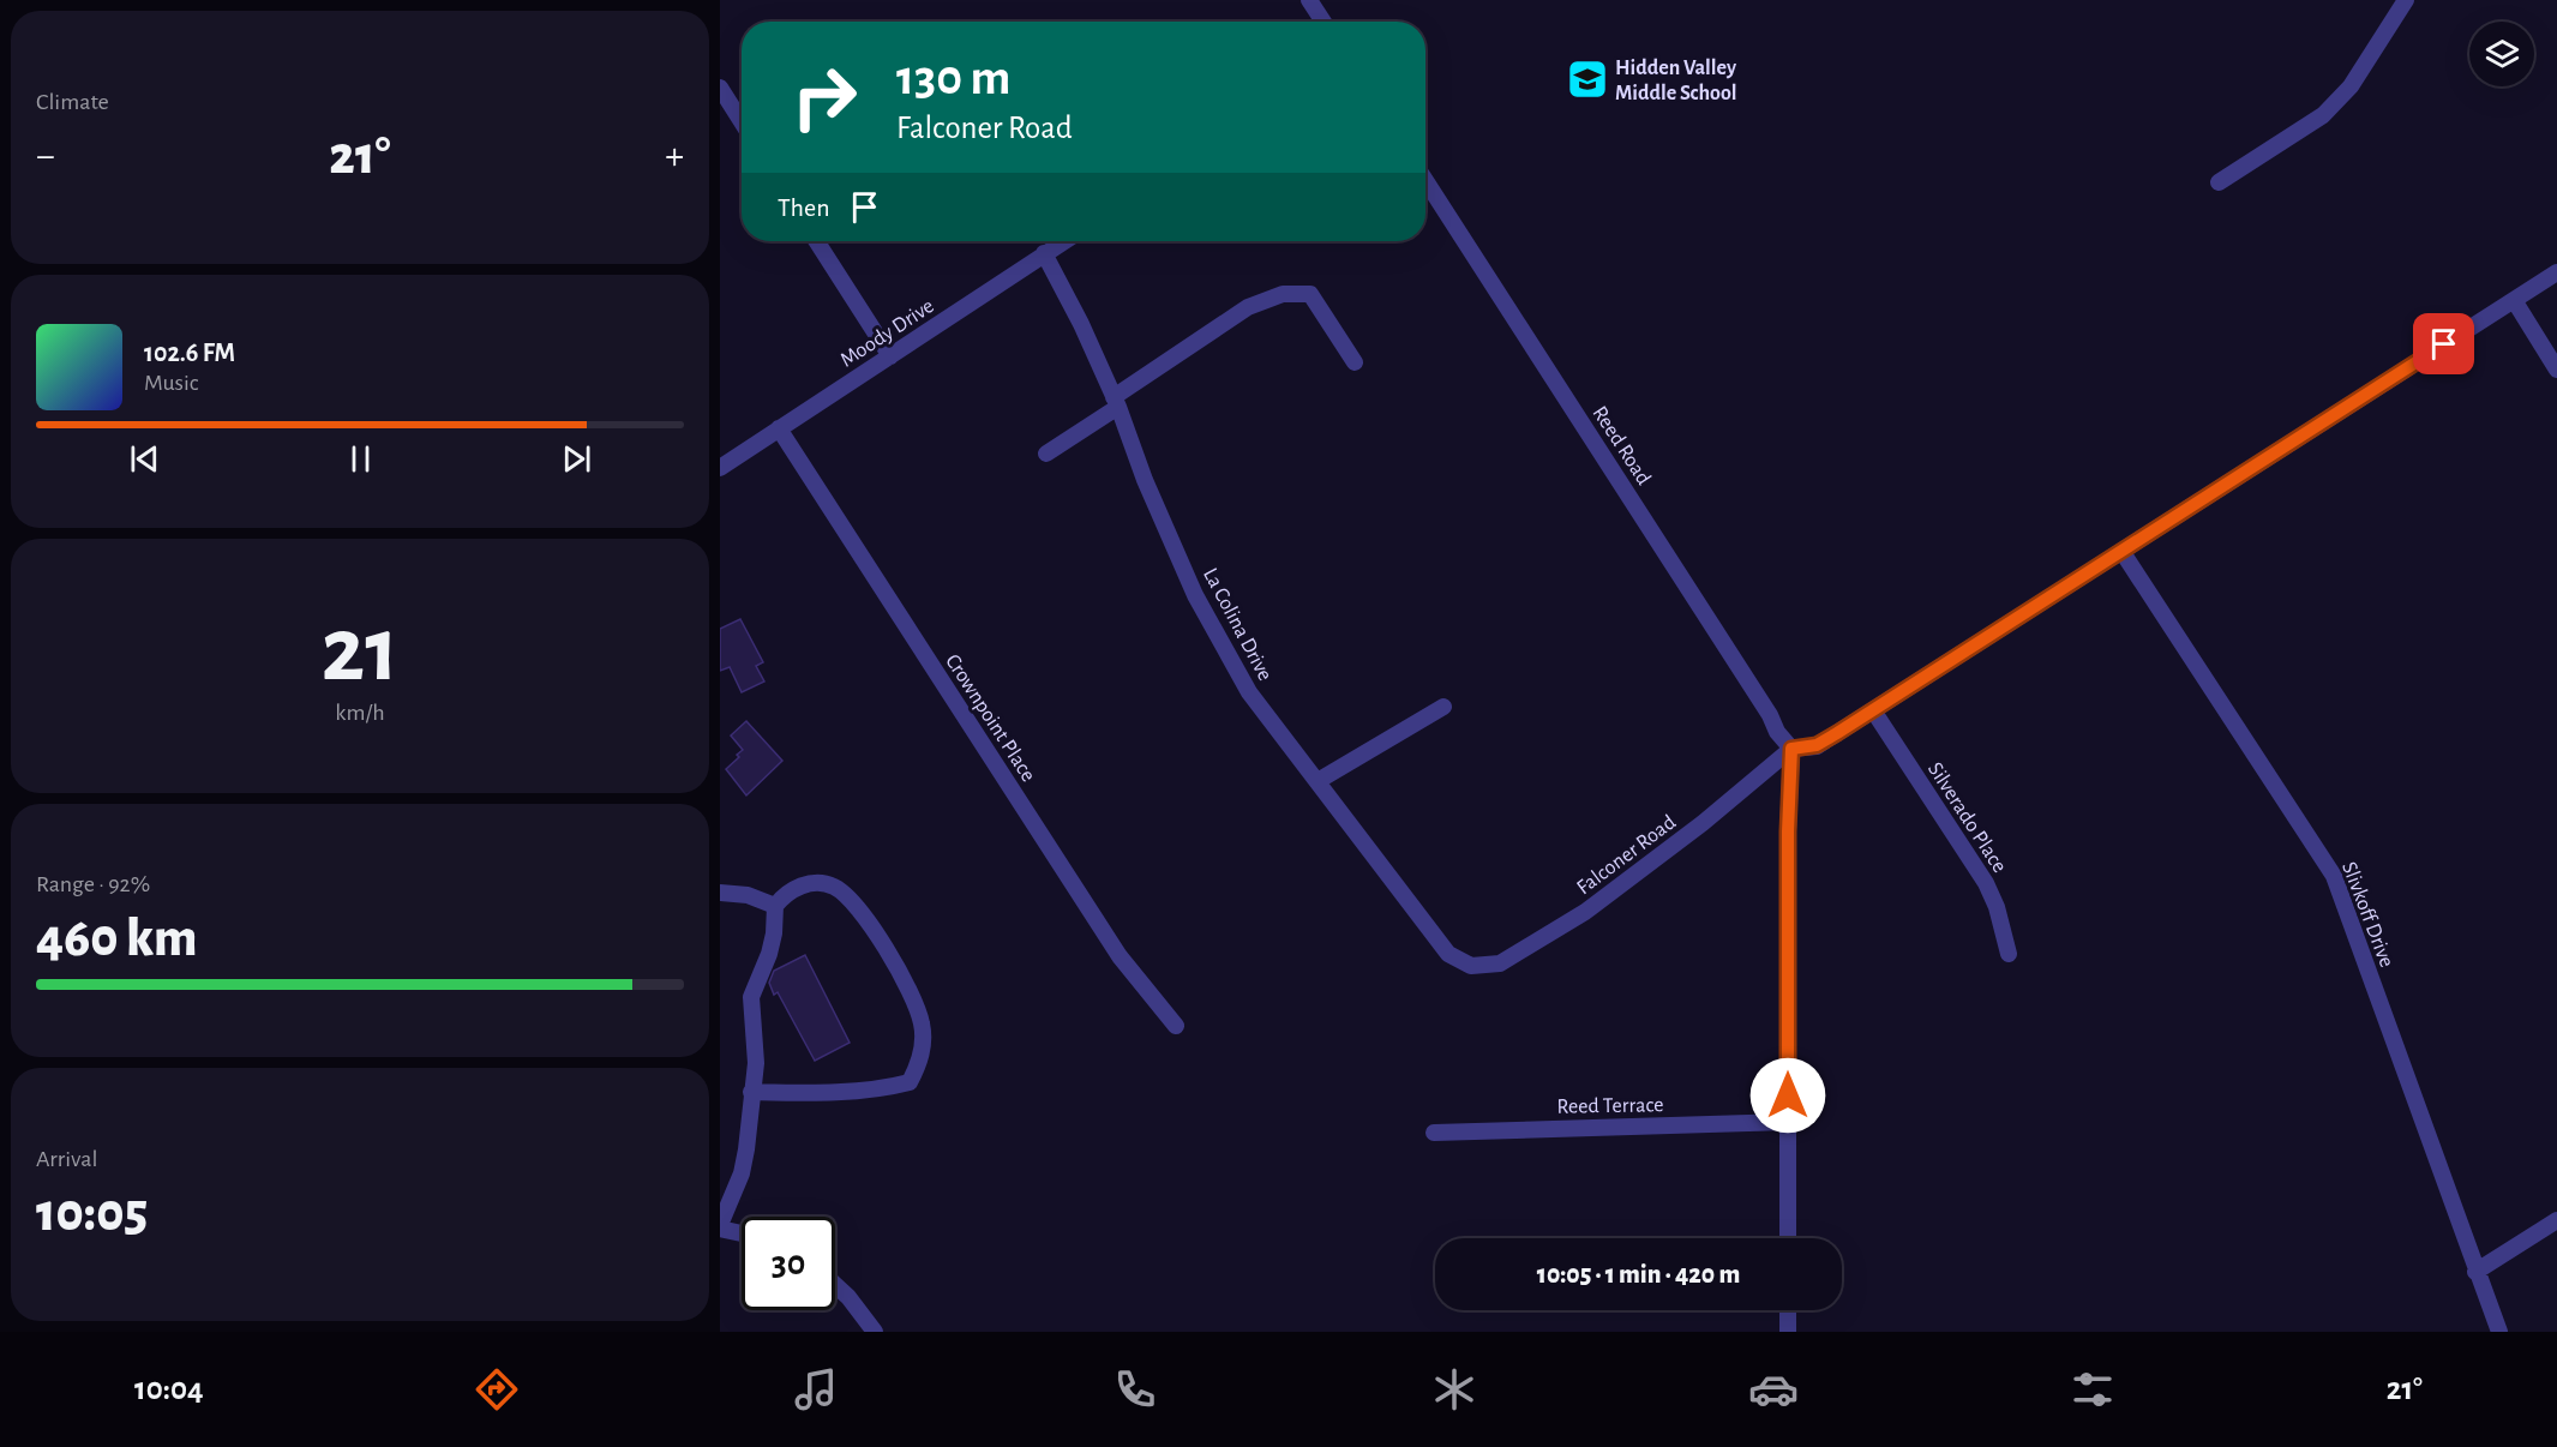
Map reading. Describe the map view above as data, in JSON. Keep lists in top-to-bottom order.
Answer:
{
  "streets": {
    "street": [
      "Moody Drive",
      "Reed Road",
      "La Colina Drive",
      "Crownpoint Place",
      "Silverado Place",
      "Falconer Road",
      "Slivkoff Drive",
      "Reed Terrace"
    ]
  },
  "crossings": [
    ["Moody Drive", "La Colina Drive"],
    ["Moody Drive", "Crownpoint Place"],
    ["Reed Road", "Falconer Road"],
    ["La Colina Drive", "Falconer Road"]
  ],
  "places": {
    "school or university": ["Hidden Valley Middle School"]
  },
  "page": {
    "tile": [
      "Climate",
      ["21", "km/h"],
      ["Range · 92%", "460 km"],
      ["Arrival", "10:05"]
    ],
    "turn": ["130 m", "Falconer Road"],
    "heat": ["−", "21°", "+"],
    "then": "Then",
    "song": ["102.6 FM", "Music"],
    "limit": "30",
    "trip": "10:05 · 1 min · 420 m",
    "tabs": ["10:04", "21°"]
  }
}
